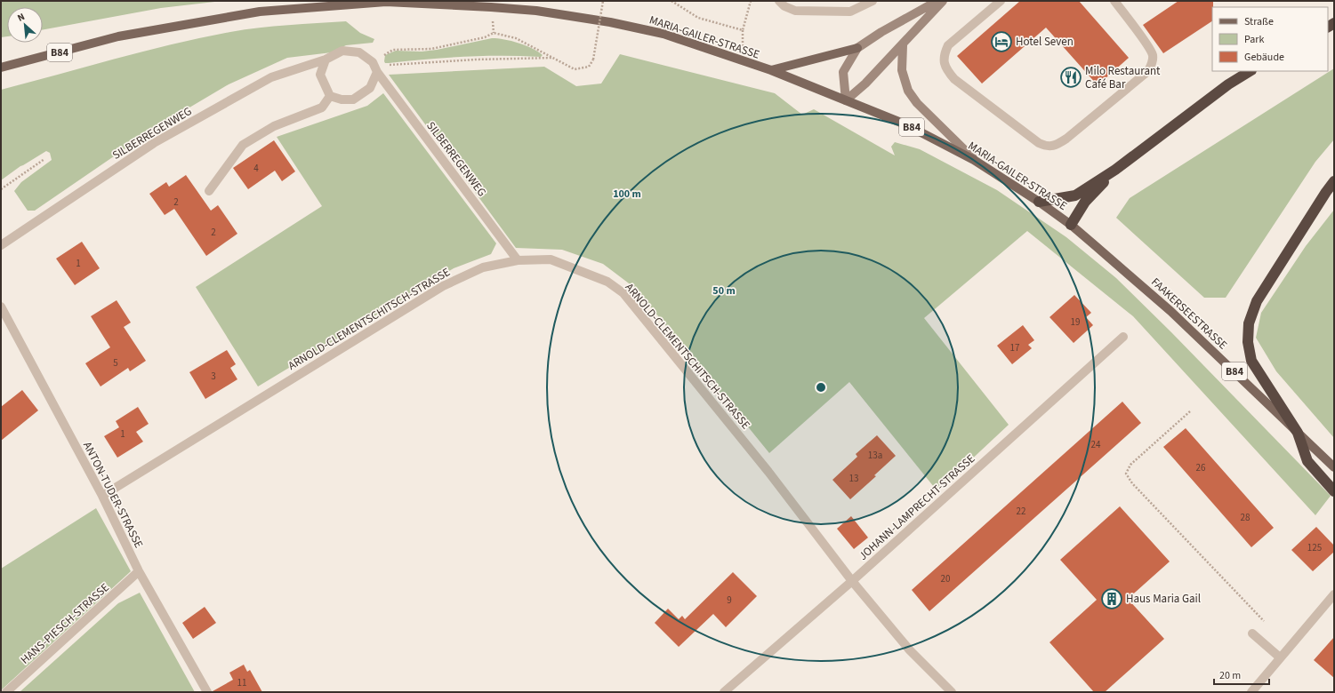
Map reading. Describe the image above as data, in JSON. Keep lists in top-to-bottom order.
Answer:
{
  "streets": {
    "main road": ["MARIA-GAILER-STRASSE", "B84", "FAAKERSEESTRASSE"],
    "street": [
      "SILBERREGENWEG",
      "ARNOLD-CLEMENTSCHITSCH-STRASSE",
      "ANTON-TUDER-STRASSE",
      "JOHANN-LAMPRECHT-STRASSE",
      "HANS-PIESCH-STRASSE"
    ]
  },
  "crossings": [
    ["MARIA-GAILER-STRASSE", "FAAKERSEESTRASSE"],
    ["SILBERREGENWEG", "ARNOLD-CLEMENTSCHITSCH-STRASSE"],
    ["ARNOLD-CLEMENTSCHITSCH-STRASSE", "ANTON-TUDER-STRASSE"],
    ["ARNOLD-CLEMENTSCHITSCH-STRASSE", "JOHANN-LAMPRECHT-STRASSE"],
    ["ANTON-TUDER-STRASSE", "HANS-PIESCH-STRASSE"]
  ],
  "places": {
    "hotel": ["Hotel Seven"],
    "restaurant": ["Milo Restaurant Café Bar"],
    "building": ["Haus Maria Gail"]
  },
  "house_numbers": [
    "4",
    "2",
    "2",
    "1",
    "19",
    "17",
    "5",
    "3",
    "1",
    "24",
    "13a",
    "26",
    "13",
    "22",
    "28",
    "125",
    "20",
    "9",
    "11"
  ],
  "legend": ["Straße", "Park", "Gebäude"],
  "scale_bar": "20 m",
  "north": "top left",
  "rings": ["100 m", "50 m"]
}
